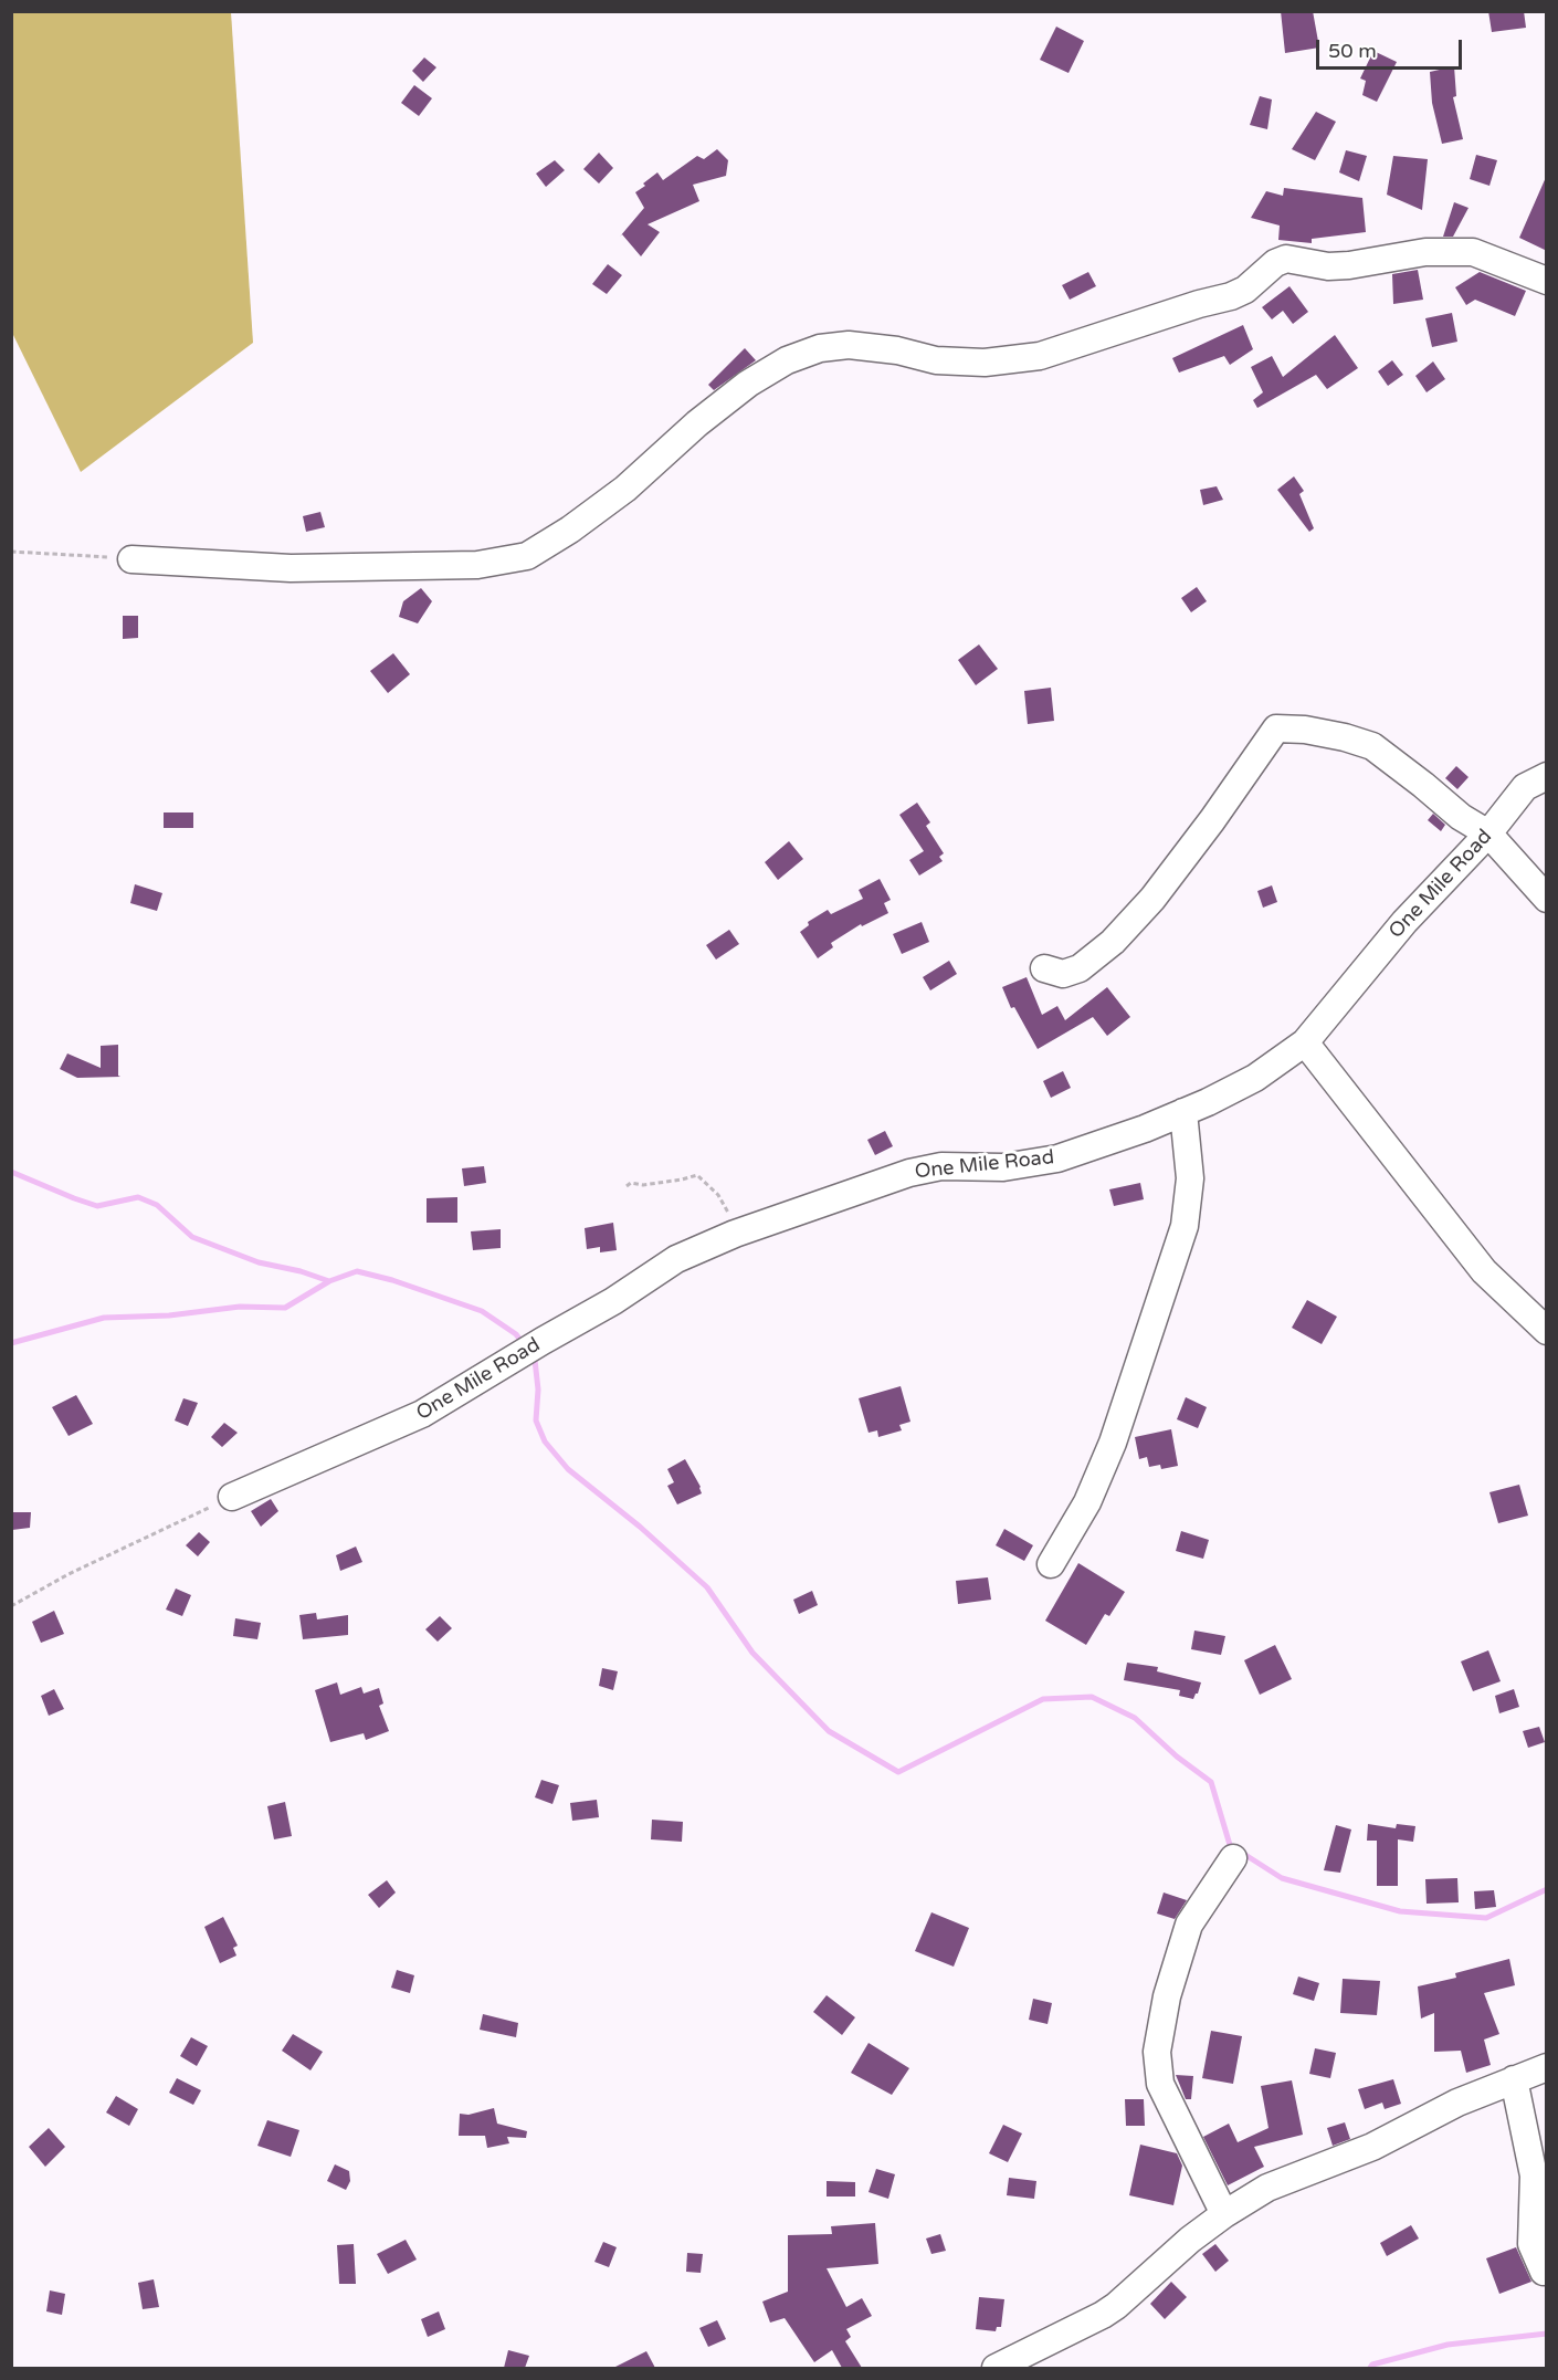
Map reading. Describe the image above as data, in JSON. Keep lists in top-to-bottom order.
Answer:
{
  "streets": {
    "street": ["One Mile Road"]
  },
  "scale_bar": "50 m"
}
